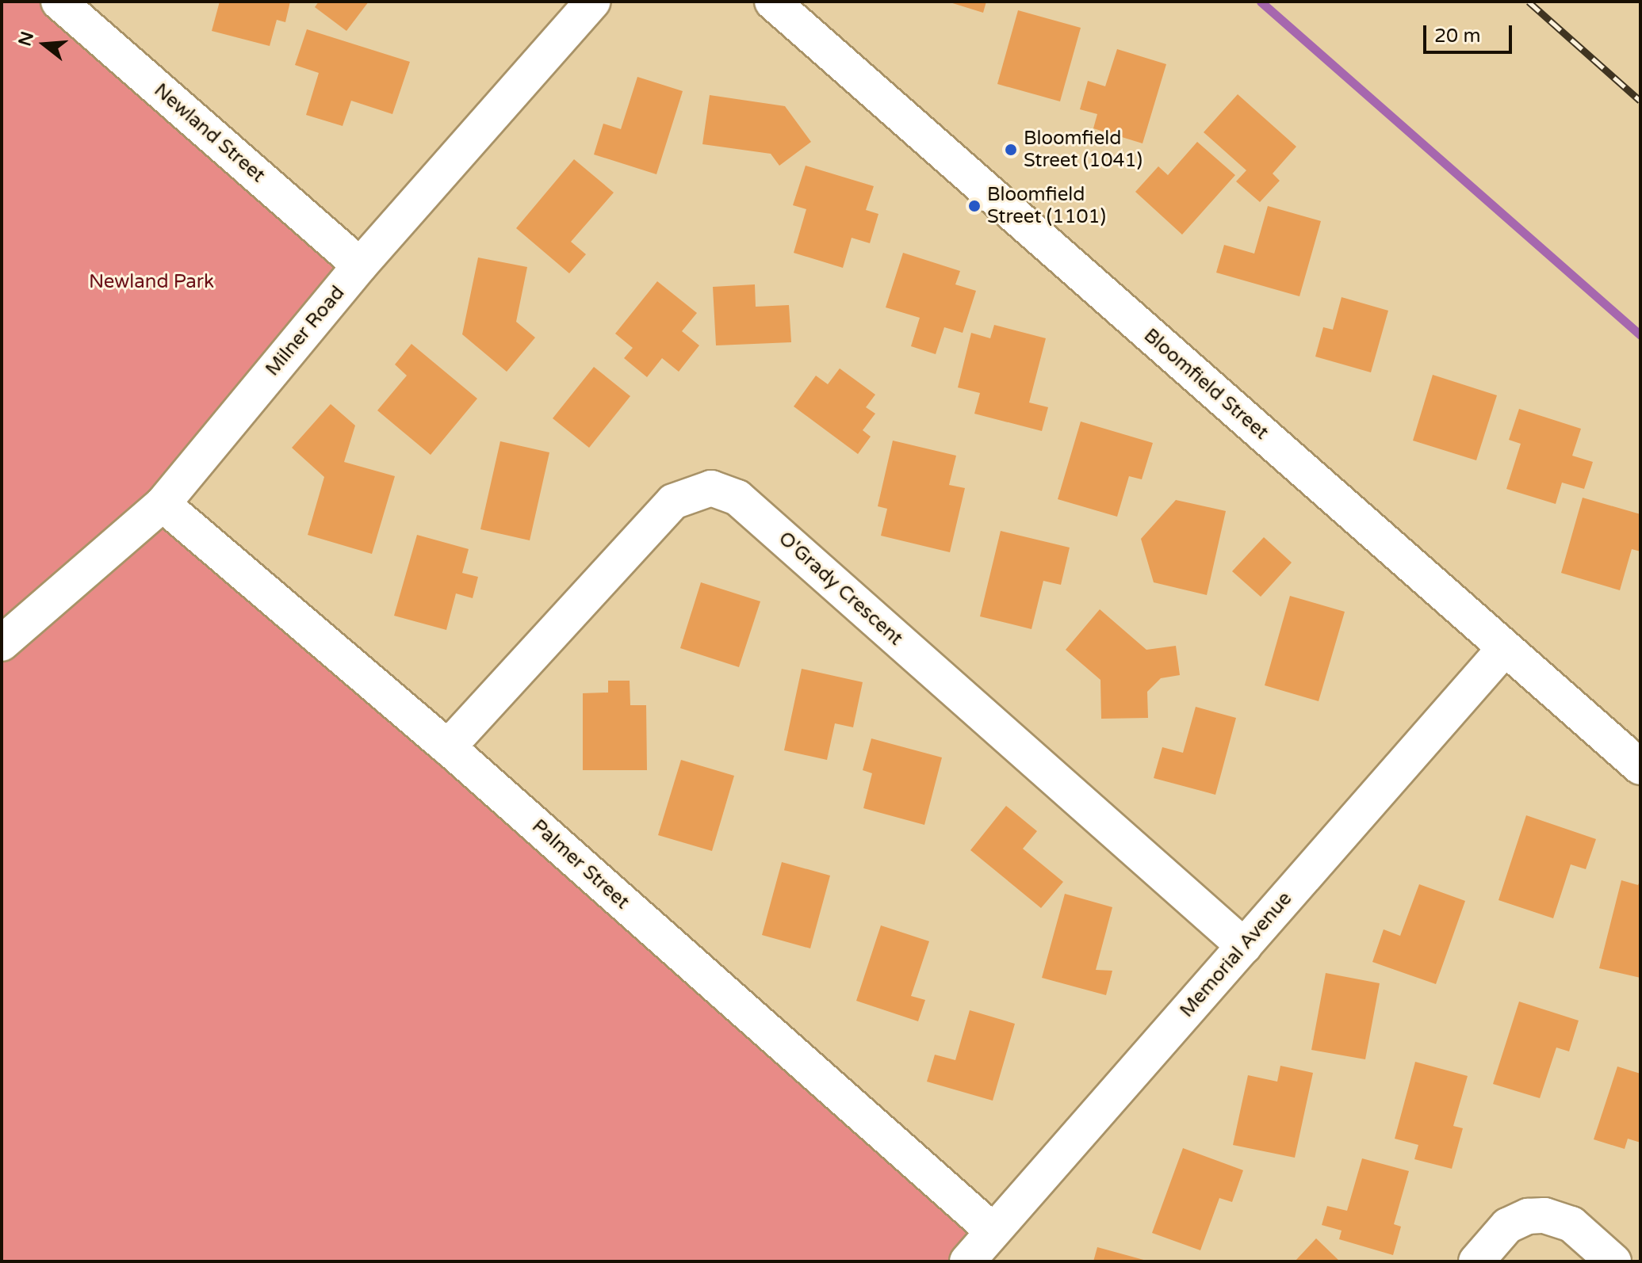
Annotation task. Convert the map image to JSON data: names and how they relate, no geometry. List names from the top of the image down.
{
  "streets": {
    "street": [
      "Newland Street",
      "Milner Road",
      "Bloomfield Street",
      "O'Grady Crescent",
      "Palmer Street",
      "Memorial Avenue"
    ]
  },
  "crossings": [
    ["Newland Street", "Milner Road"],
    ["Milner Road", "Palmer Street"],
    ["Bloomfield Street", "Memorial Avenue"],
    ["O'Grady Crescent", "Palmer Street"],
    ["O'Grady Crescent", "Memorial Avenue"],
    ["Palmer Street", "Memorial Avenue"]
  ],
  "parks": ["Newland Park"],
  "places": ["Bloomfield Street (1041)", "Bloomfield Street (1101)"],
  "scale_bar": "20 m",
  "north": "left"
}
